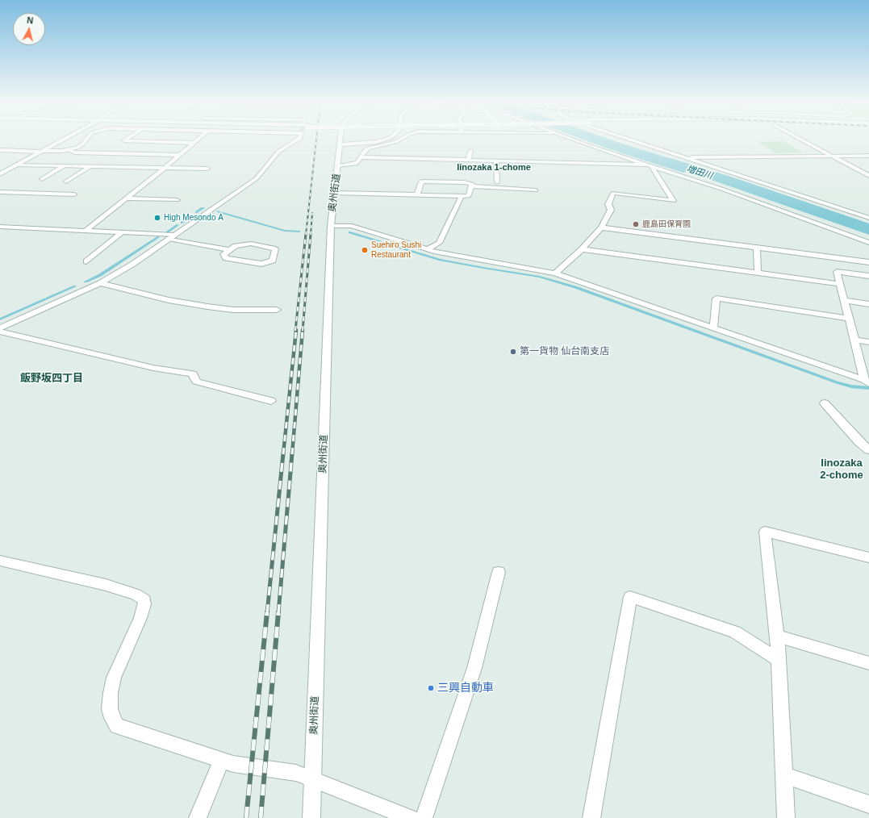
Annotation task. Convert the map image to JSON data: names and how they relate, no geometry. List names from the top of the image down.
{
  "streets": {
    "street": ["奥州街道"]
  },
  "districts": ["Iinozaka 1-chome", "飯野坂四丁目", "Iinozaka 2-chome"],
  "water": ["増田川"],
  "places": [
    "High Mesondo A",
    "鹿島田保育園",
    "Suehiro Sushi Restaurant",
    "第一貨物 仙台南支店",
    "三興自動車"
  ],
  "north": "top"
}
